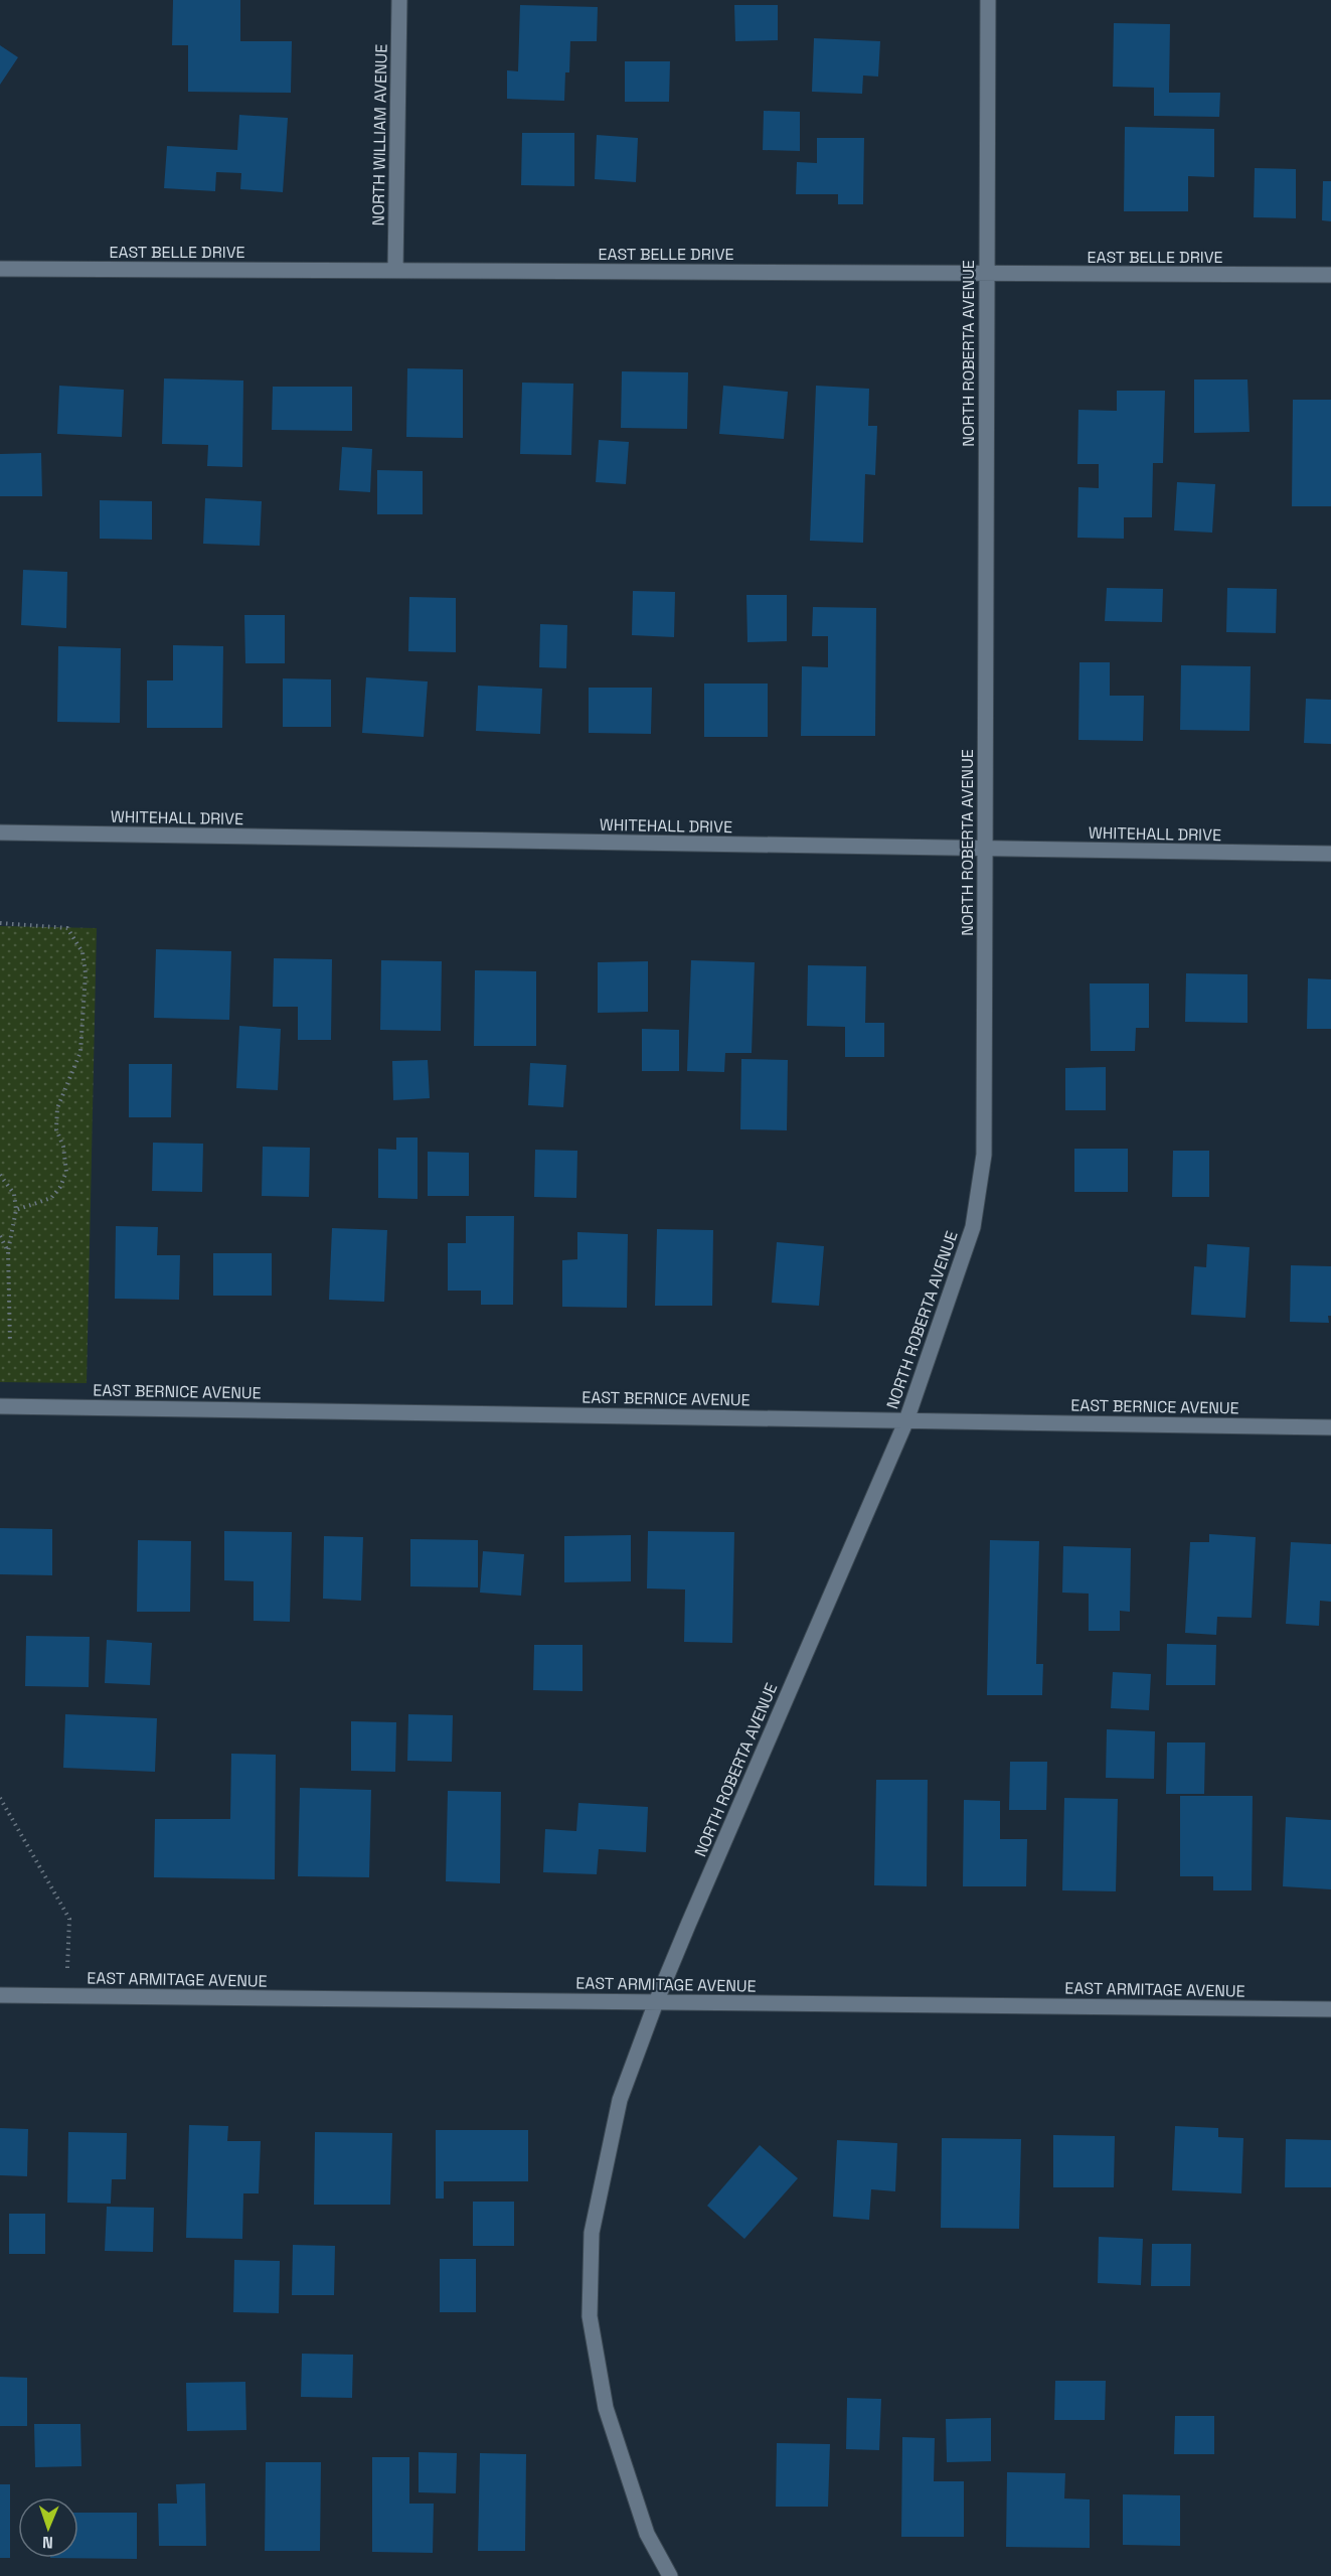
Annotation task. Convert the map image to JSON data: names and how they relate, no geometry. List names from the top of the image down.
{
  "streets": {
    "street": [
      "NORTH WILLIAM AVENUE",
      "EAST BELLE DRIVE",
      "NORTH ROBERTA AVENUE",
      "WHITEHALL DRIVE",
      "EAST BERNICE AVENUE",
      "EAST ARMITAGE AVENUE"
    ]
  },
  "crossings": [
    ["NORTH WILLIAM AVENUE", "EAST BELLE DRIVE"],
    ["EAST BELLE DRIVE", "NORTH ROBERTA AVENUE"],
    ["NORTH ROBERTA AVENUE", "WHITEHALL DRIVE"],
    ["NORTH ROBERTA AVENUE", "EAST BERNICE AVENUE"],
    ["NORTH ROBERTA AVENUE", "EAST ARMITAGE AVENUE"]
  ],
  "north": "bottom"
}
